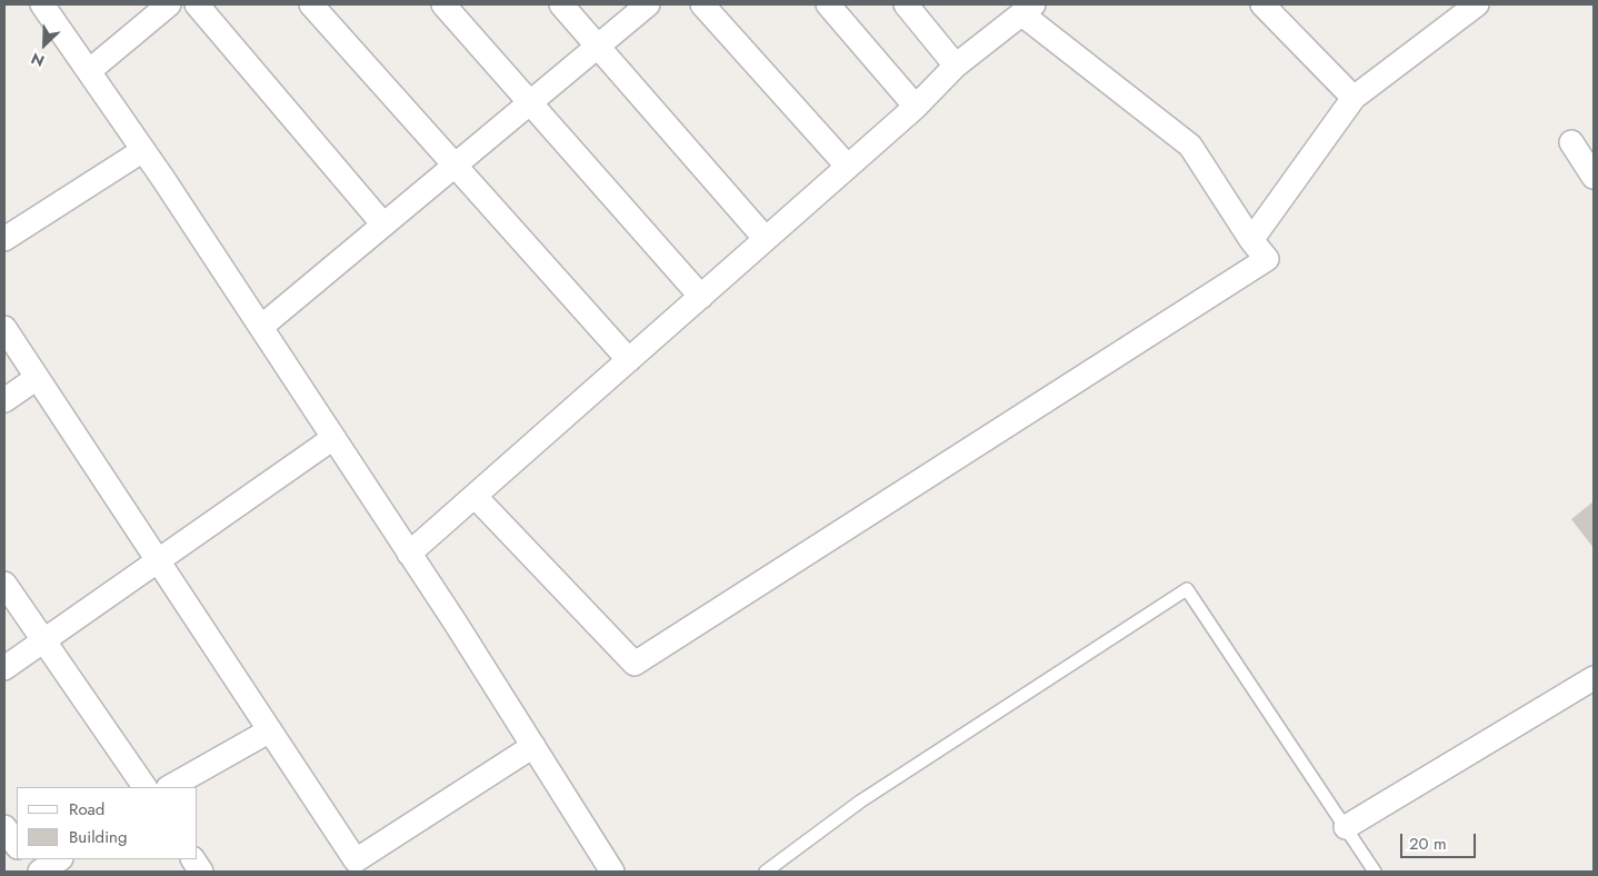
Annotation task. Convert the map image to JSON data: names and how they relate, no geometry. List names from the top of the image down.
{
  "legend": ["Road", "Building"],
  "scale_bar": "20 m",
  "north": "bottom left"
}
